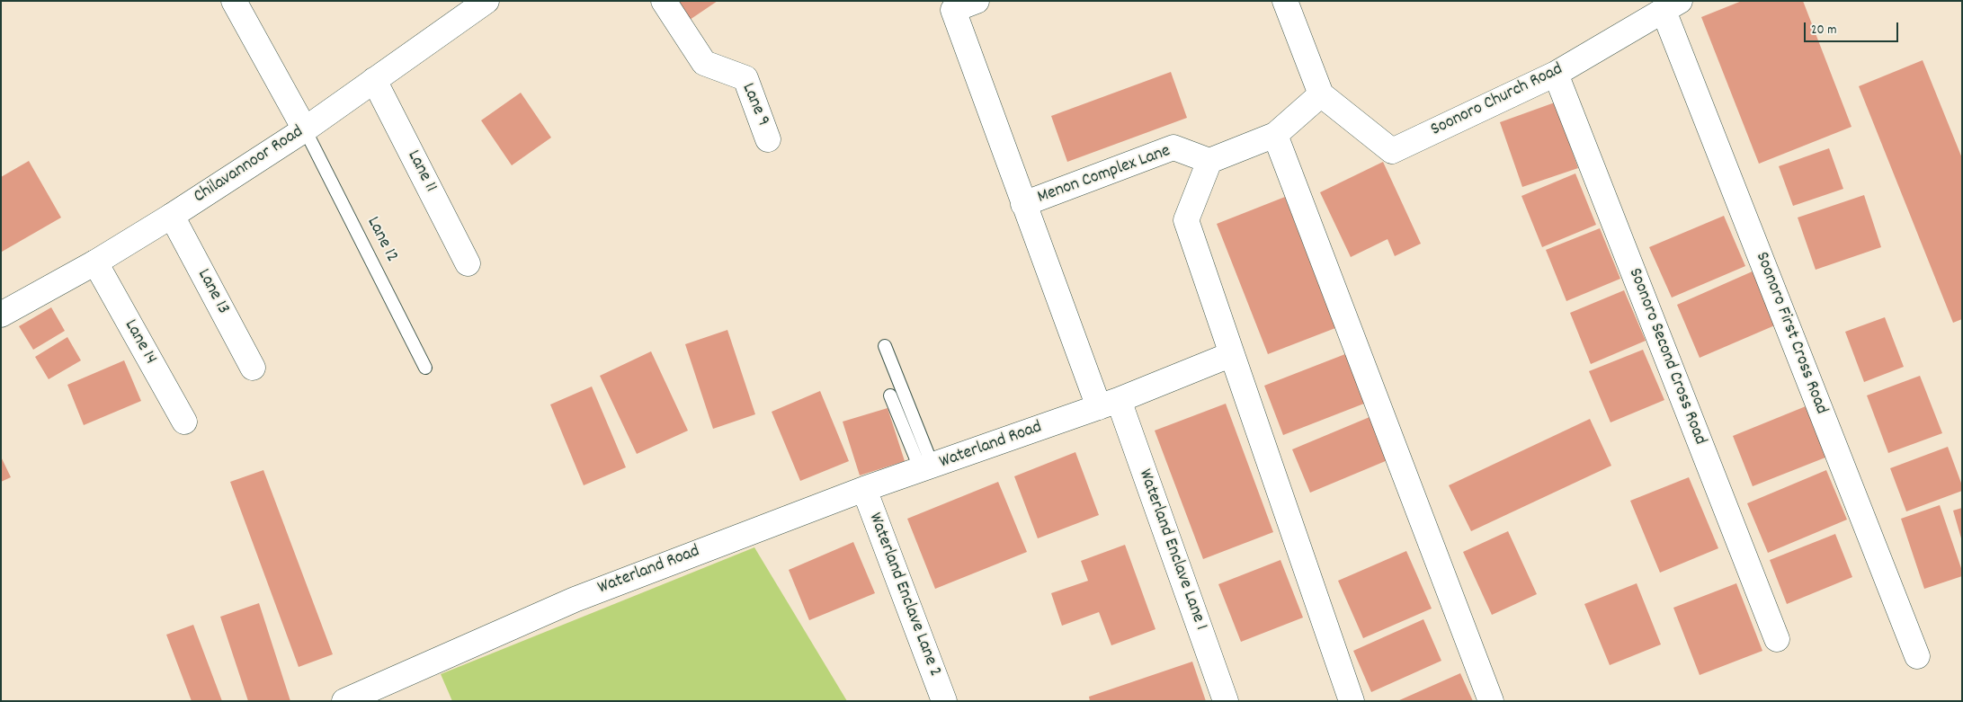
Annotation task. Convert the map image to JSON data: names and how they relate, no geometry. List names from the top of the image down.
{
  "streets": {
    "street": [
      "Soonoro Church Road",
      "Lane 9",
      "Chilavannoor Road",
      "Lane 11",
      "Menon Complex Lane",
      "Lane 13",
      "Soonoro First Cross Road",
      "Lane 14",
      "Soonoro Second Cross Road",
      "Waterland Road",
      "Waterland Enclave Lane 1",
      "Waterland Enclave Lane 2"
    ],
    "lane": ["Lane 12"]
  },
  "crossings": [
    ["Soonoro Church Road", "Soonoro First Cross Road"],
    ["Soonoro Church Road", "Soonoro Second Cross Road"],
    ["Chilavannoor Road", "Lane 11"],
    ["Chilavannoor Road", "Lane 12"],
    ["Chilavannoor Road", "Lane 13"],
    ["Chilavannoor Road", "Lane 14"],
    ["Menon Complex Lane", "Waterland Enclave Lane 1"],
    ["Waterland Road", "Waterland Enclave Lane 1"],
    ["Waterland Road", "Waterland Enclave Lane 2"]
  ],
  "scale_bar": "20 m"
}
